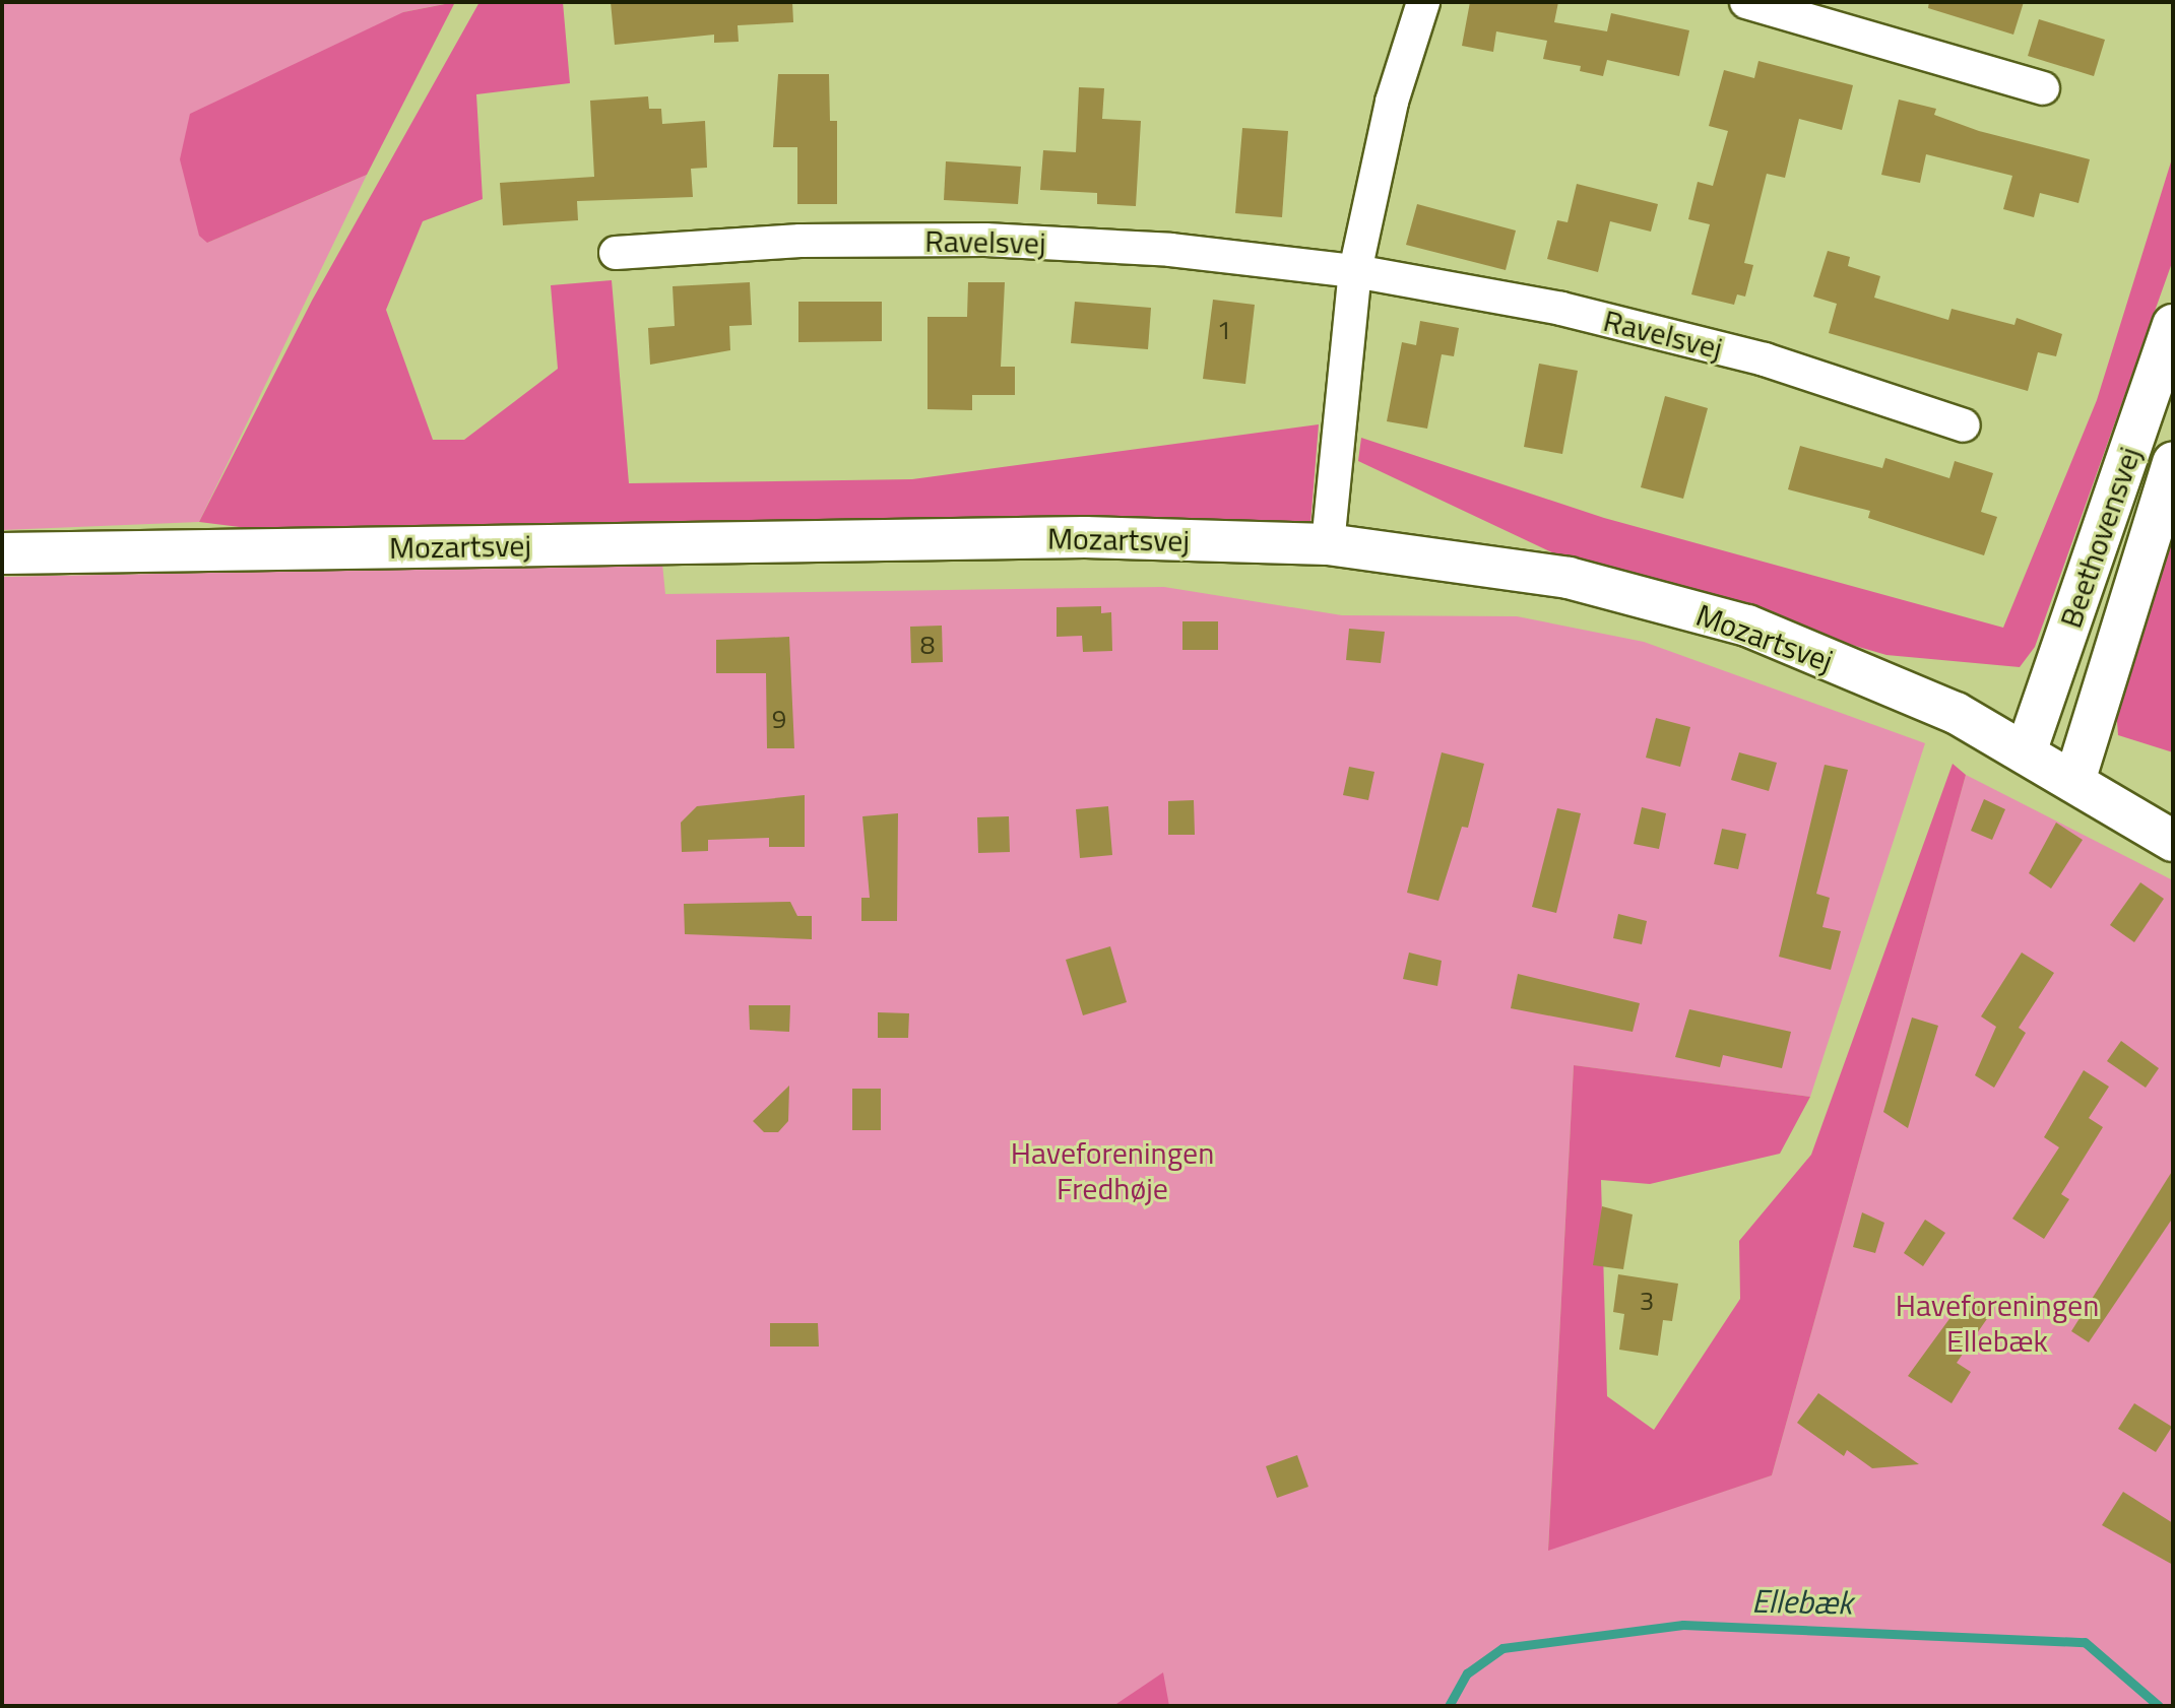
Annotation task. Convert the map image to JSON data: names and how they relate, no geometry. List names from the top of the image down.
{
  "streets": {
    "street": ["Ravelsvej", "Beethovensvej", "Mozartsvej"]
  },
  "crossings": [
    ["Beethovensvej", "Mozartsvej"]
  ],
  "water": ["Ellebæk"],
  "parks": ["Haveforeningen Fredhøje", "Haveforeningen Ellebæk"],
  "house_numbers": [
    "1",
    "8",
    "9",
    "3"
  ]
}
